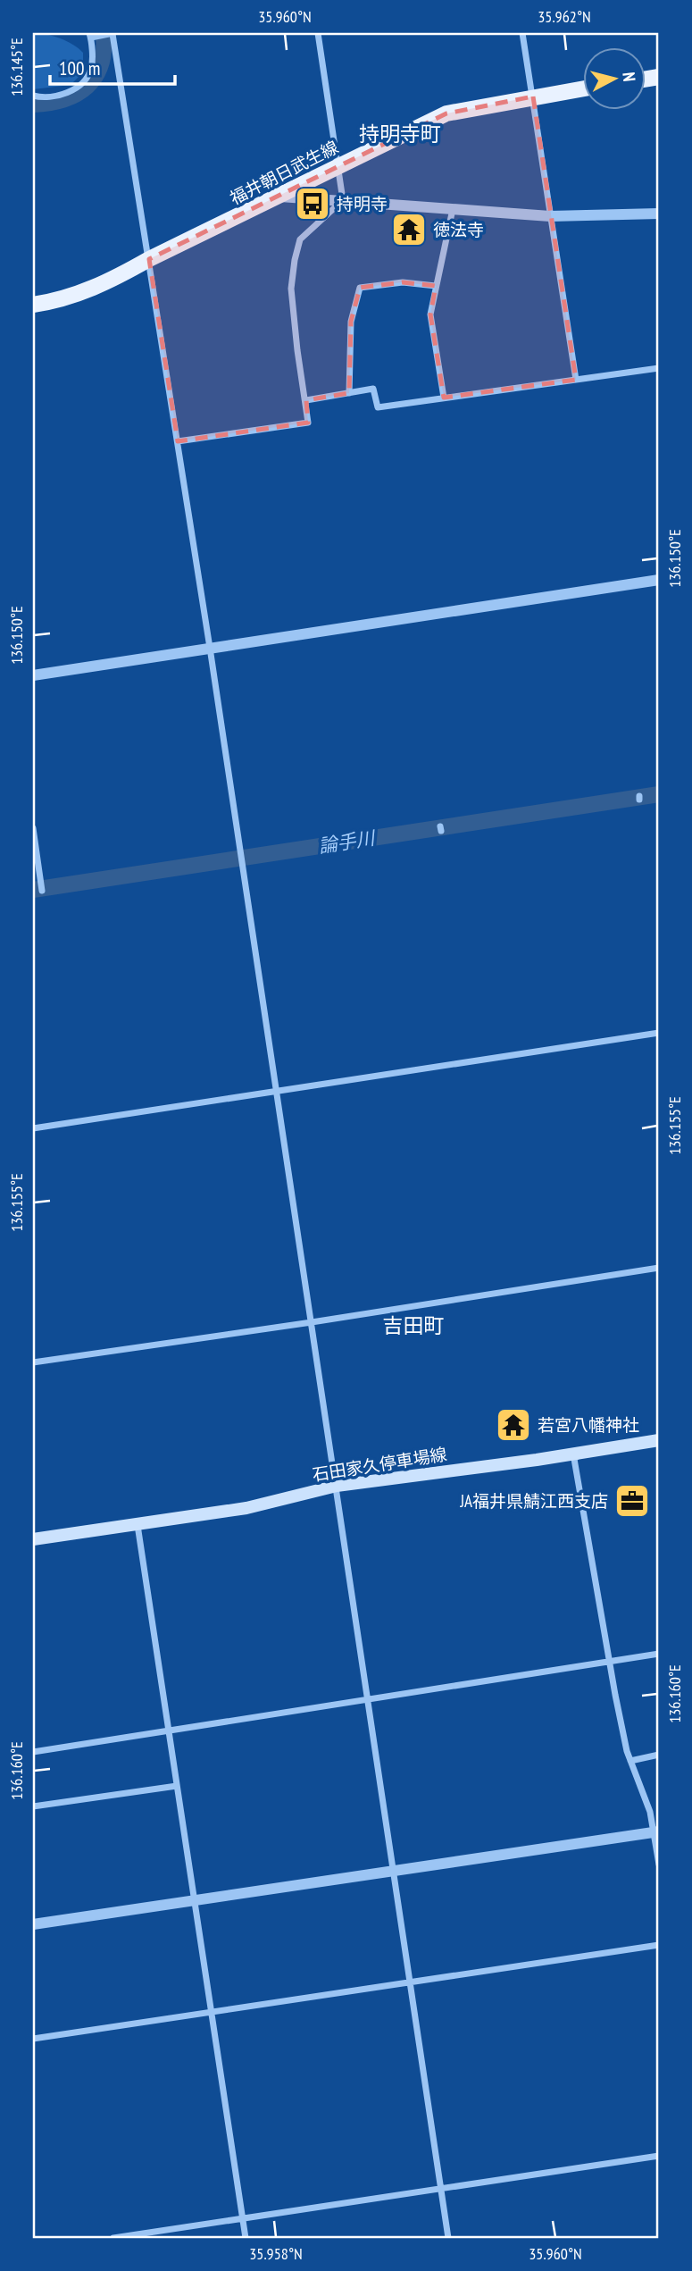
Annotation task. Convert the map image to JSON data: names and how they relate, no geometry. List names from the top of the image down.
{
  "streets": {
    "main road": ["福井朝日武生線", "石田家久停車場線"]
  },
  "districts": ["持明寺町", "吉田町"],
  "water": ["論手川"],
  "places": {
    "bus stop": ["持明寺"],
    "temple": ["徳法寺", "若宮八幡神社"],
    "office": ["JA福井県鯖江西支店"]
  },
  "scale_bar": "100 m",
  "north": "right",
  "coordinates": [
    "35.960°N",
    "35.962°N",
    "136.145°E",
    "136.150°E",
    "136.155°E",
    "136.160°E",
    "35.958°N"
  ]
}
